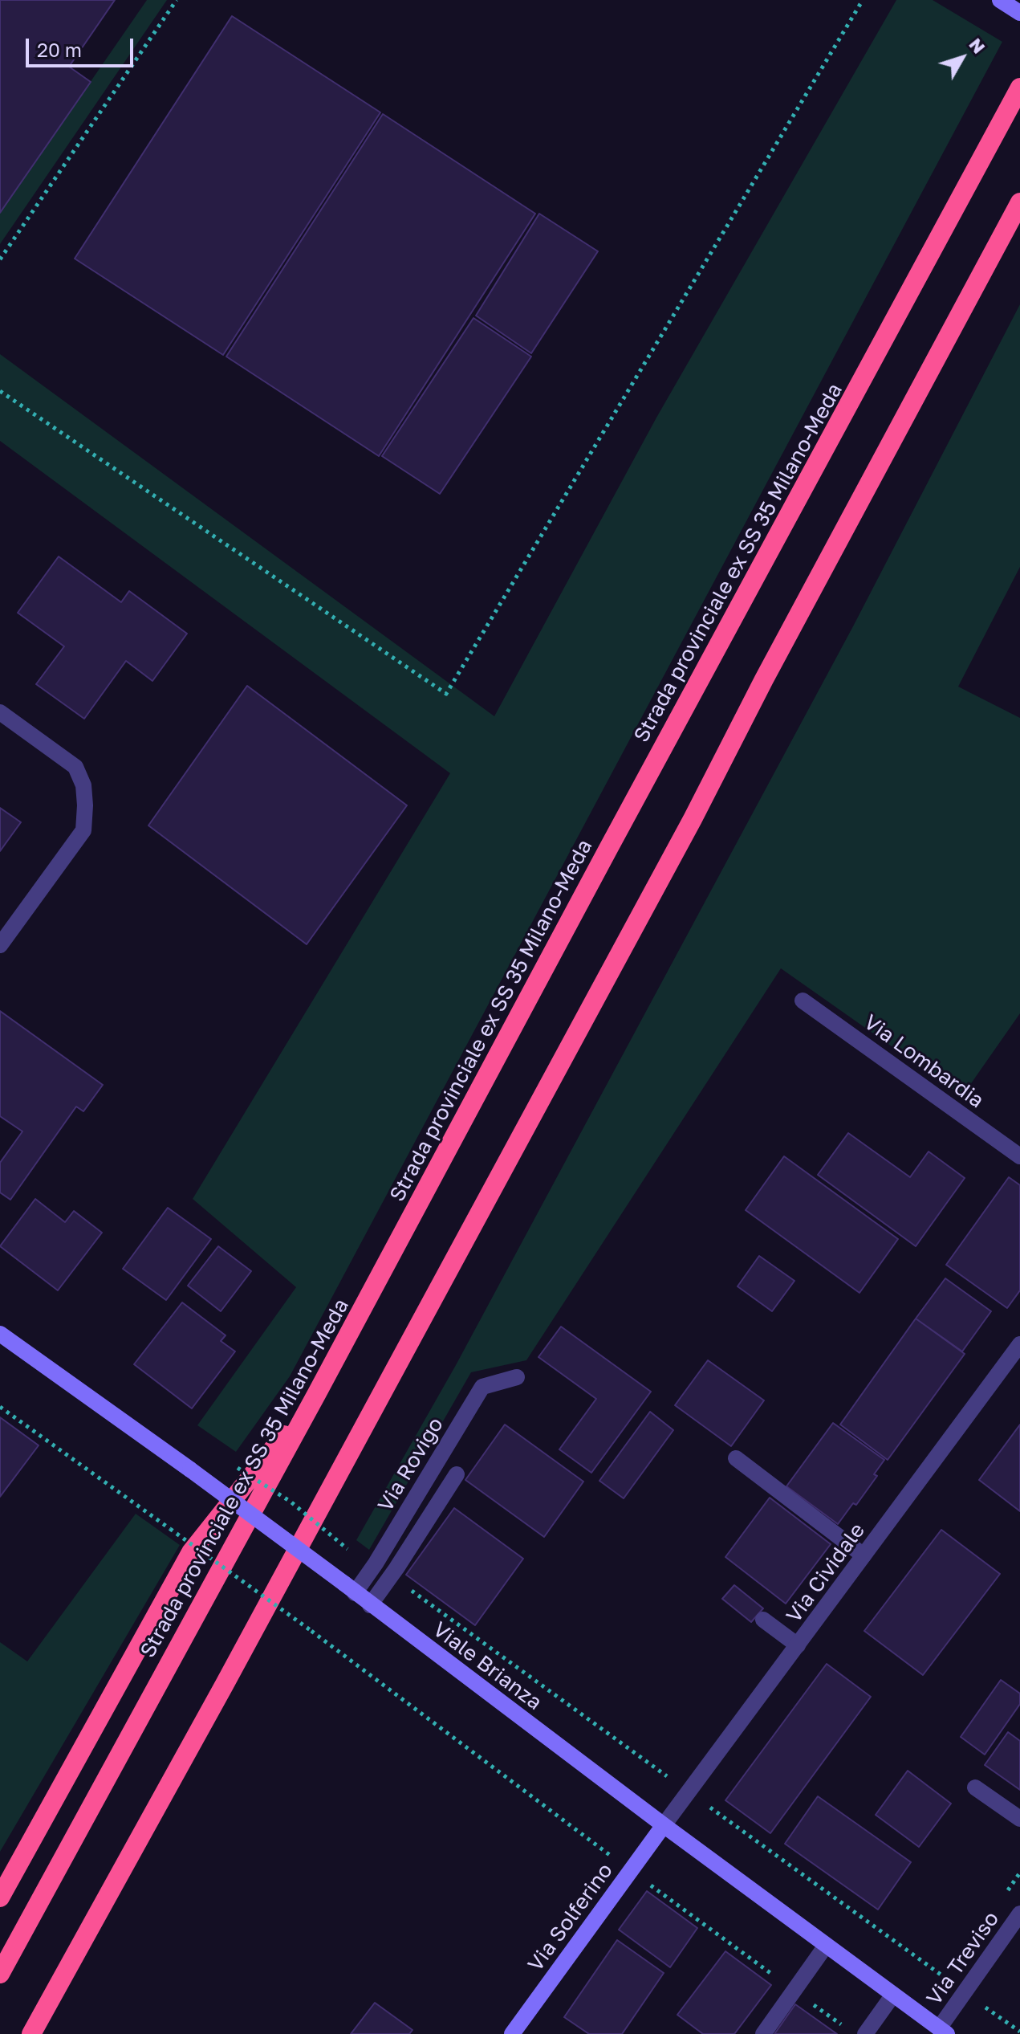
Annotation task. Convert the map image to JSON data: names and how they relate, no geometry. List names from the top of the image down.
{
  "streets": {
    "highway": ["Strada provinciale ex SS 35 Milano-Meda"],
    "street": [
      "Via Lombardia",
      "Via Rovigo",
      "Via Cividale",
      "Viale Brianza",
      "Via Solferino",
      "Via Treviso"
    ]
  },
  "crossings": [
    ["Via Rovigo", "Viale Brianza"],
    ["Via Cividale", "Viale Brianza"],
    ["Via Cividale", "Via Solferino"],
    ["Viale Brianza", "Via Solferino"],
    ["Viale Brianza", "Via Treviso"]
  ],
  "scale_bar": "20 m",
  "north": "top right"
}
